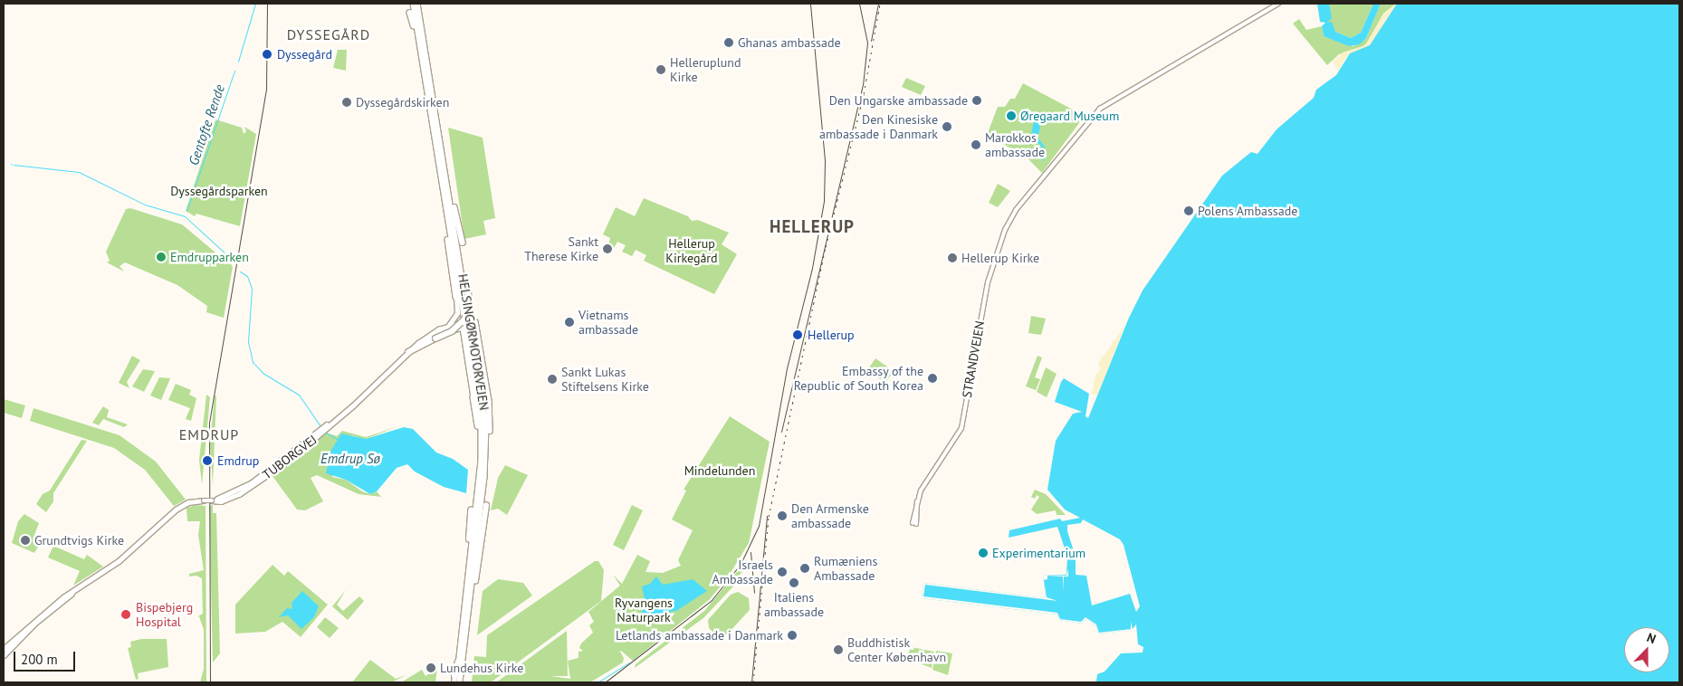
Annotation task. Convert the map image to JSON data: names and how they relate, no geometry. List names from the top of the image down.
{
  "streets": {
    "highway": ["HELSINGØRMOTORVEJEN"],
    "main road": ["STRANDVEJEN", "TUBORGVEJ"]
  },
  "districts": ["DYSSEGÅRD", "HELLERUP", "EMDRUP"],
  "water": ["Gentofte Rende", "Emdrup Sø"],
  "parks": [
    "Dyssegårdsparken",
    "Hellerup Kirkegård",
    "Mindelunden",
    "Ryvangens Naturpark"
  ],
  "places": [
    "Ghanas ambassade",
    "Dyssegård",
    "Helleruplund Kirke",
    "Den Ungarske ambassade",
    "Dyssegårdskirken",
    "Øregaard Museum",
    "Den Kinesiske ambassade i Danmark",
    "Marokkos ambassade",
    "Polens Ambassade",
    "Sankt Therese Kirke",
    "Emdrupparken",
    "Hellerup Kirke",
    "Vietnams ambassade",
    "Hellerup",
    "Embassy of the Republic of South Korea",
    "Sankt Lukas Stiftelsens Kirke",
    "Emdrup",
    "Den Armenske ambassade",
    "Grundtvigs Kirke",
    "Experimentarium",
    "Rumæniens Ambassade",
    "Israels Ambassade",
    "Italiens ambassade",
    "Bispebjerg Hospital",
    "Letlands ambassade i Danmark",
    "Buddhistisk Center København",
    "Lundehus Kirke"
  ],
  "scale_bar": "200 m",
  "north": "top"
}
